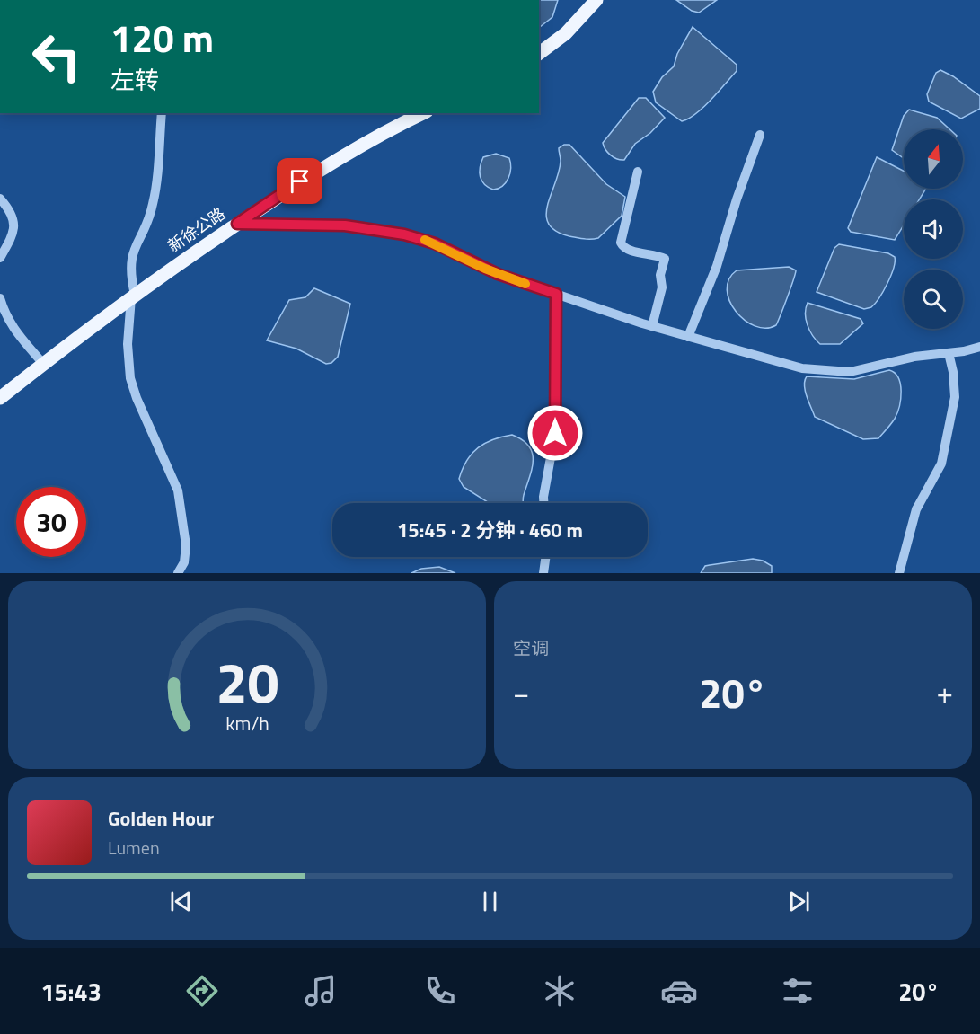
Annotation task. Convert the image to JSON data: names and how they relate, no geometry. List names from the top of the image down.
{
  "streets": {
    "main road": ["新徐公路"]
  },
  "north": "top",
  "page": {
    "turn": ["120 m", "左转"],
    "limit": "30",
    "trip": "15:45 · 2 分钟 · 460 m",
    "tile": "空调",
    "heat": ["−", "20°", "+"],
    "song": ["Golden Hour", "Lumen"],
    "tabs": ["15:43", "20°"],
    "gauge": ["20", "km/h"]
  }
}
